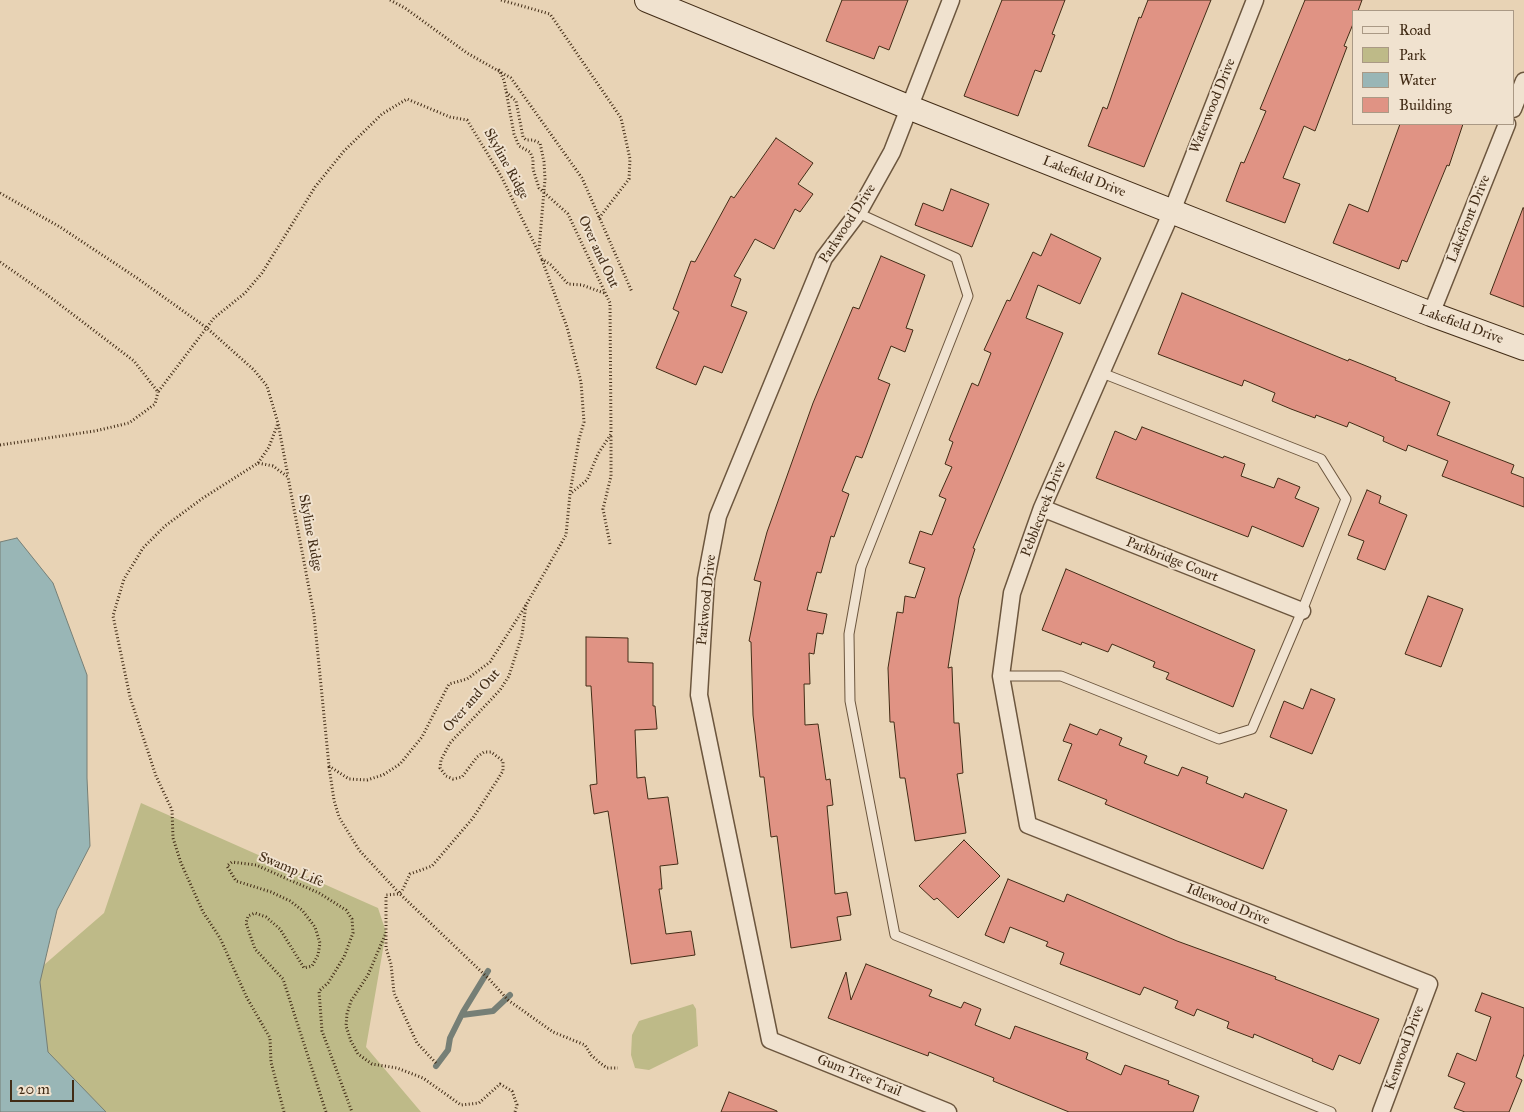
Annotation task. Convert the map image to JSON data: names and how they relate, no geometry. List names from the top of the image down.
{
  "streets": {
    "street": [
      "Waterwood Drive",
      "Lakefield Drive",
      "Lakefront Drive",
      "Parkwood Drive",
      "Pebblecreek Drive",
      "Parkbridge Court",
      "Idlewood Drive",
      "Kenwood Drive",
      "Gum Tree Trail"
    ],
    "path": ["Skyline Ridge", "Over and Out", "Swamp Life"]
  },
  "crossings": [
    ["Waterwood Drive", "Lakefield Drive"],
    ["Waterwood Drive", "Pebblecreek Drive"],
    ["Skyline Ridge", "Over and Out"],
    ["Lakefield Drive", "Lakefront Drive"],
    ["Lakefield Drive", "Parkwood Drive"],
    ["Lakefield Drive", "Pebblecreek Drive"],
    ["Parkwood Drive", "Gum Tree Trail"],
    ["Pebblecreek Drive", "Parkbridge Court"],
    ["Pebblecreek Drive", "Idlewood Drive"],
    ["Idlewood Drive", "Kenwood Drive"]
  ],
  "legend": [
    "Road",
    "Park",
    "Water",
    "Building"
  ],
  "scale_bar": "20 m"
}
